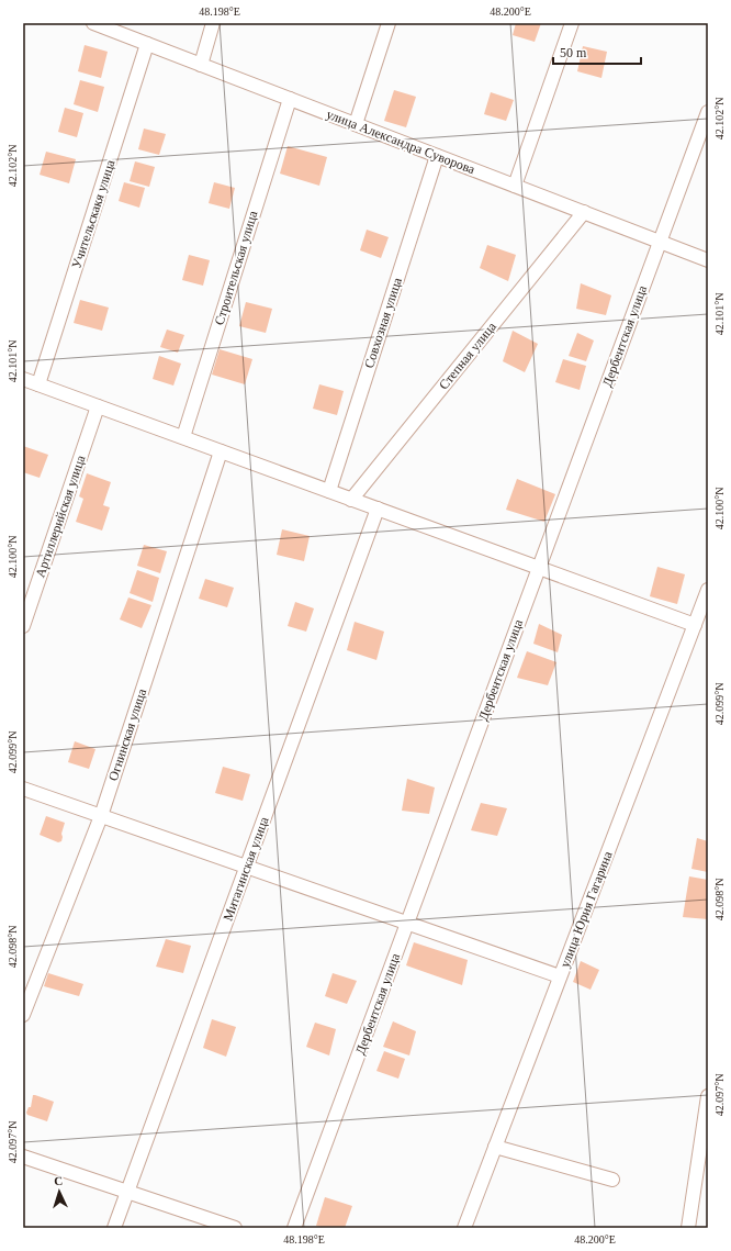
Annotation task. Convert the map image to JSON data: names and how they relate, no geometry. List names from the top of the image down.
{
  "streets": {
    "street": [
      "улица Александра Суворова",
      "Учительскакя улица",
      "Строительская улица",
      "Совхозная улица",
      "Дербентская улица",
      "Степная улица",
      "Артиллерийская улица",
      "Огнинская улица",
      "Митагинская улица",
      "улица Юрия Гагарина"
    ]
  },
  "crossings": [
    ["улица Александра Суворова", "Учительскакя улица"],
    ["улица Александра Суворова", "Строительская улица"],
    ["улица Александра Суворова", "Совхозная улица"],
    ["улица Александра Суворова", "Дербентская улица"],
    ["улица Александра Суворова", "Степная улица"]
  ],
  "scale_bar": "50 m",
  "north": "top",
  "coordinates": [
    "48.198°E",
    "48.200°E",
    "42.102°N",
    "42.101°N",
    "42.100°N",
    "42.099°N",
    "42.098°N",
    "42.097°N"
  ]
}
